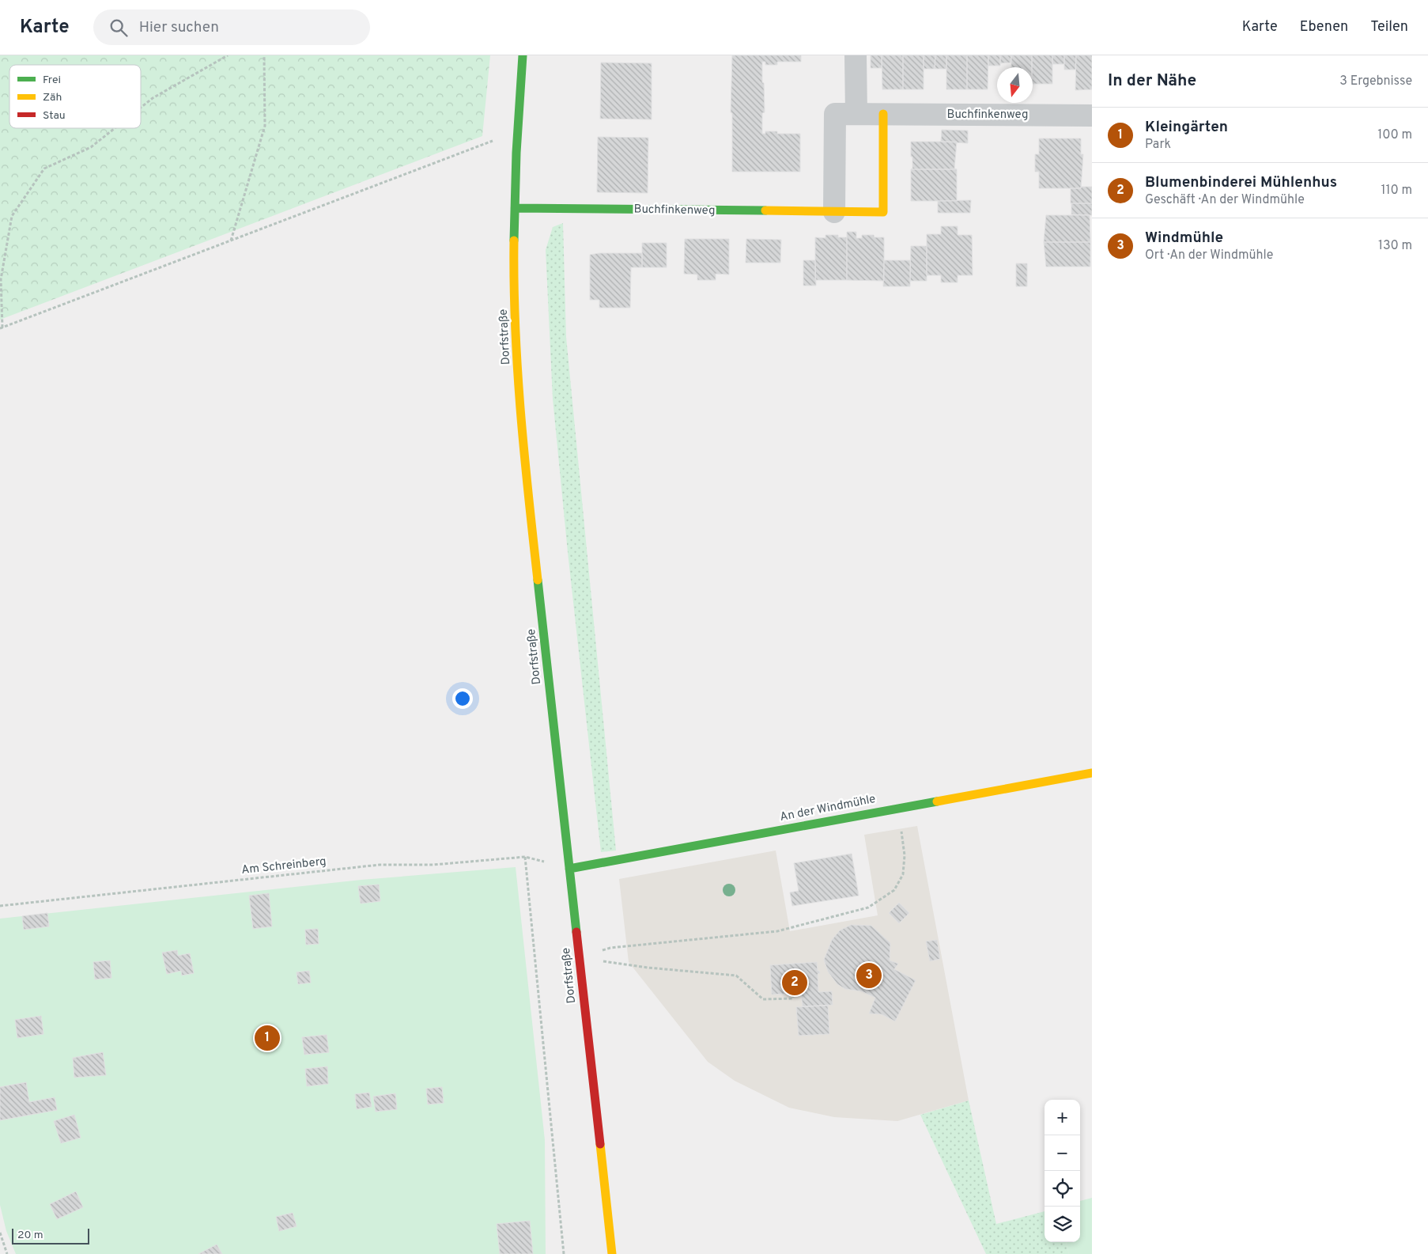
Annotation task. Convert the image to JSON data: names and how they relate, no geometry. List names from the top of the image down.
{
  "streets": {
    "street": ["Buchfinkenweg", "Dorfstraße", "An der Windmühle"],
    "path": ["Am Schreinberg"]
  },
  "crossings": [
    ["Buchfinkenweg", "Dorfstraße"],
    ["Dorfstraße", "An der Windmühle"],
    ["Dorfstraße", "Am Schreinberg"],
    ["An der Windmühle", "Am Schreinberg"]
  ],
  "legend": ["Frei", "Zäh", "Stau"],
  "scale_bar": "20 m",
  "north": "bottom",
  "page": {
    "header": "Karte",
    "search": "Hier suchen",
    "nav": ["Karte", "Ebenen", "Teilen"],
    "heading": ["In der Nähe", "3 Ergebnisse"],
    "list": [
      {
        "mark": "1",
        "name": "Kleingärten",
        "note": "Park",
        "value": "100 m"
      },
      {
        "mark": "2",
        "name": "Blumenbinderei Mühlenhus",
        "note": "Geschäft · An der Windmühle",
        "value": "110 m"
      },
      {
        "mark": "3",
        "name": "Windmühle",
        "note": "Ort · An der Windmühle",
        "value": "130 m"
      }
    ],
    "pins": ["3", "2", "1"],
    "map_buttons": ["+", "−"],
    "scale": "20 m"
  }
}
